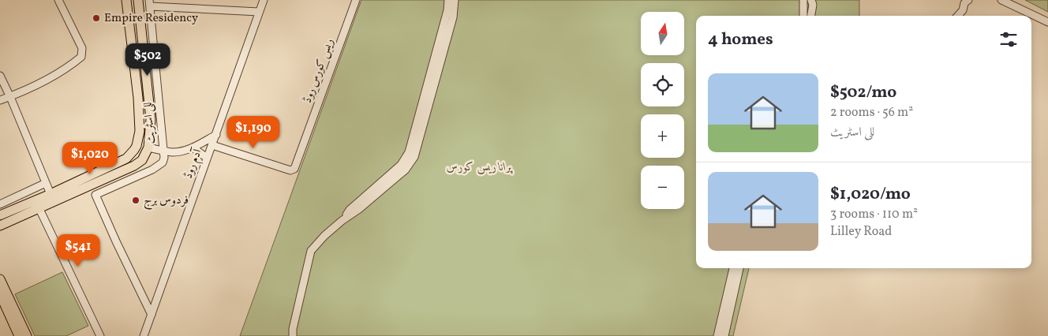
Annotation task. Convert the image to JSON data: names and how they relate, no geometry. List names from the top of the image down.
{
  "streets": {
    "street": ["ریس کورس روڈ", "للی اسٹریٹ", "آدم روڈ"]
  },
  "crossings": [
    ["ریس کورس روڈ", "آدم روڈ"]
  ],
  "parks": ["پرانا ریس کورس"],
  "places": ["Empire Residency", "فردوس برج"],
  "north": "top",
  "page": {
    "map_buttons": ["+", "−"],
    "heading": "4 homes",
    "price": [
      "$502",
      "$1,190",
      "$1,020",
      "$541"
    ],
    "list": [
      {
        "name": "$502/mo",
        "note": "2 rooms · 56 m² · للی اسٹریٹ"
      },
      {
        "name": "$1,020/mo",
        "note": "3 rooms · 110 m² · Lilley Road"
      }
    ]
  }
}
